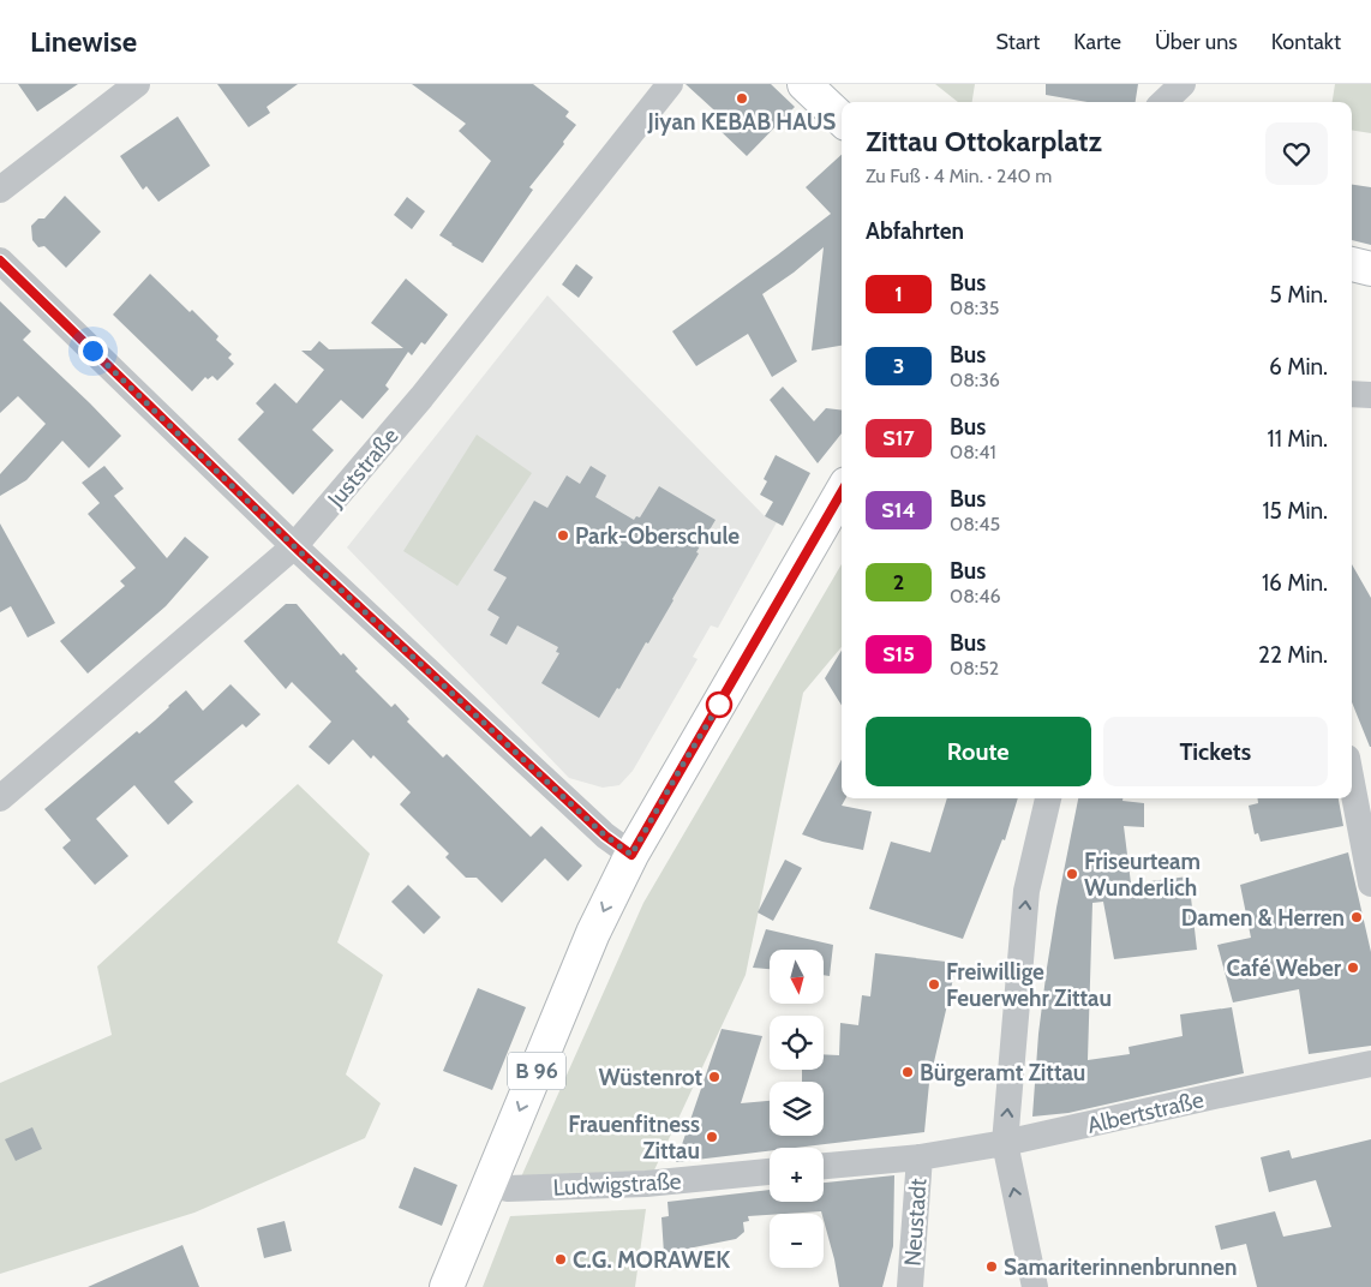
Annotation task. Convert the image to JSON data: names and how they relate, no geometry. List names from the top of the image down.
{
  "streets": {
    "main road": ["B 96"],
    "street": [
      "Juststraße",
      "Albertstraße",
      "Ludwigstraße",
      "Neustadt"
    ]
  },
  "crossings": [
    ["B 96", "Ludwigstraße"],
    ["Albertstraße", "Neustadt"]
  ],
  "places": [
    "Jiyan KEBAB HAUS",
    "Park-Oberschule",
    "Friseurteam Wunderlich",
    "Damen & Herren",
    "Café Weber",
    "Freiwillige Feuerwehr Zittau",
    "Bürgeramt Zittau",
    "Wüstenrot",
    "Frauenfitness Zittau",
    "C.G. MORAWEK",
    "Samariterinnenbrunnen"
  ],
  "lines": ["bus line 1"],
  "north": "bottom",
  "page": {
    "header": "Linewise",
    "nav": [
      "Start",
      "Karte",
      "Über uns",
      "Kontakt"
    ],
    "heading": [
      ["Zittau Ottokarplatz", "Zu Fuß · 4 Min. · 240 m"],
      "Abfahrten"
    ],
    "list": [
      {
        "mark": "1",
        "name": "Bus",
        "note": "08:35",
        "value": "5 Min."
      },
      {
        "mark": "3",
        "name": "Bus",
        "note": "08:36",
        "value": "6 Min."
      },
      {
        "mark": "S17",
        "name": "Bus",
        "note": "08:41",
        "value": "11 Min."
      },
      {
        "mark": "S14",
        "name": "Bus",
        "note": "08:45",
        "value": "15 Min."
      },
      {
        "mark": "2",
        "name": "Bus",
        "note": "08:46",
        "value": "16 Min."
      },
      {
        "mark": "S15",
        "name": "Bus",
        "note": "08:52",
        "value": "22 Min."
      }
    ],
    "buttons": ["Route", "Tickets"],
    "map_buttons": ["+", "−"]
  }
}
